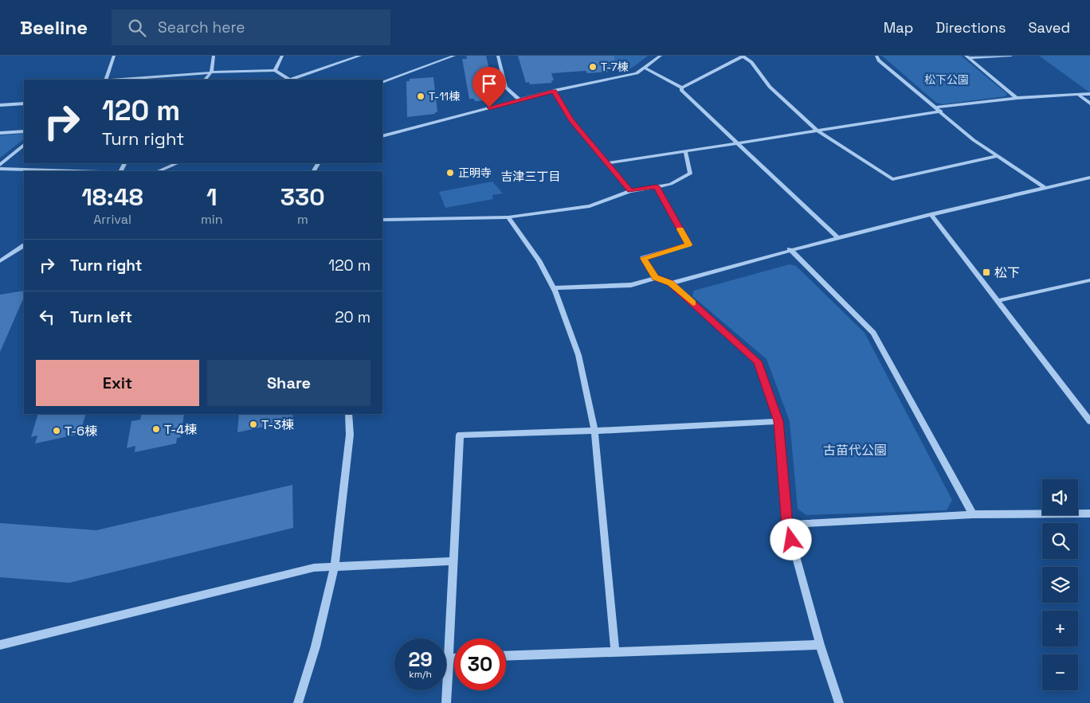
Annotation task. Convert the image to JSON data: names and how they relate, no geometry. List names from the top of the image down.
{
  "districts": ["吉津三丁目"],
  "parks": ["松下公園", "古苗代公園"],
  "places": {
    "other": [
      "T-7棟",
      "T-11棟",
      "正明寺",
      "T-3棟",
      "T-4棟",
      "T-6棟"
    ],
    "transit": ["松下"]
  },
  "page": {
    "header": "Beeline",
    "search": "Search here",
    "nav": ["Map", "Directions", "Saved"],
    "turn": ["120 m", "Turn right"],
    "eta": [
      "18:48",
      "Arrival",
      "1",
      "min",
      "330",
      "m"
    ],
    "list": [
      {
        "name": "Turn right",
        "value": "120 m"
      },
      {
        "name": "Turn left",
        "value": "20 m"
      }
    ],
    "buttons": ["Exit", "Share"],
    "map_buttons": ["+", "−"],
    "speed": "29 km/h",
    "limit": "30"
  }
}
